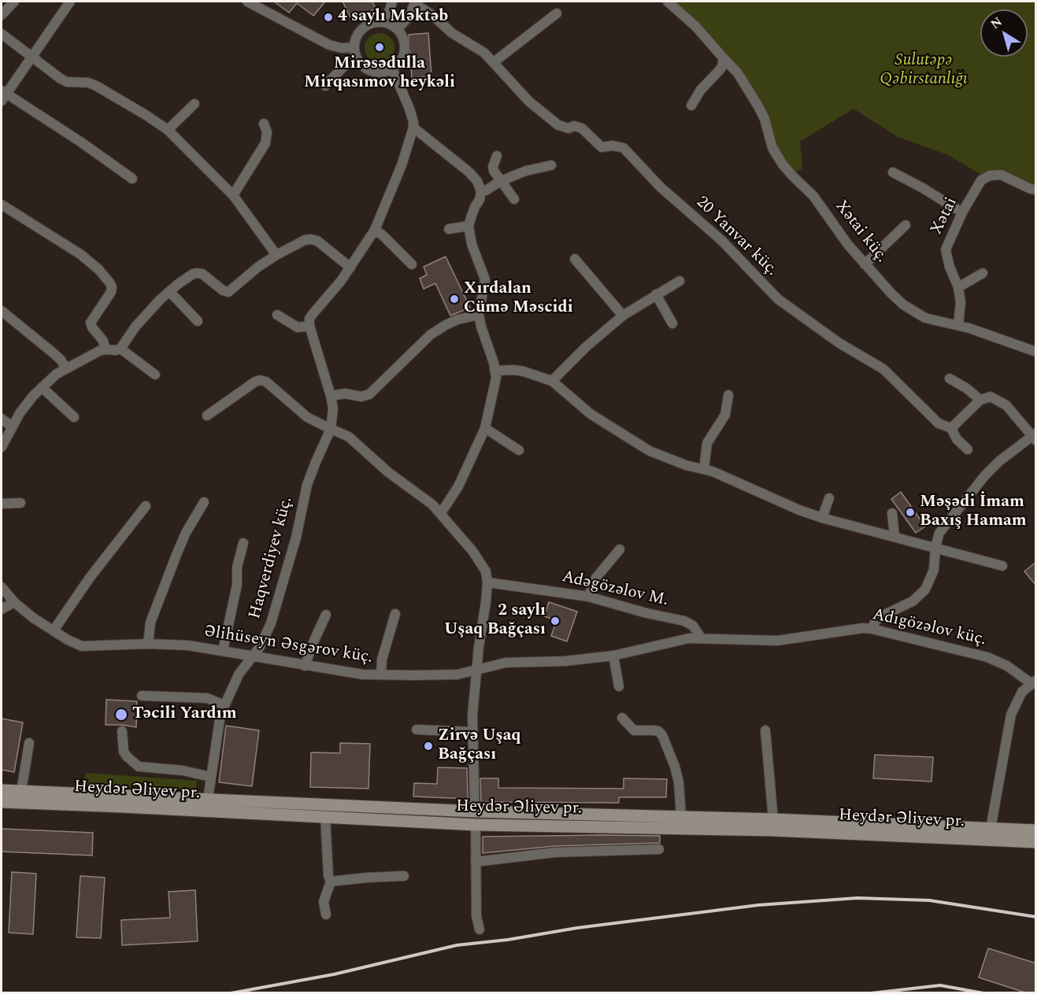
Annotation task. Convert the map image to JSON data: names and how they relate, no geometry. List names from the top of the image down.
{
  "streets": {
    "main road": ["Heydər Əliyev pr."],
    "street": [
      "Xətai",
      "Xətai küç.",
      "20 Yanvar küç.",
      "Haqverdiyev küç.",
      "Adəgözəlov M.",
      "Adıgözəlov küç.",
      "Əlihüseyn Əsgərov küç."
    ]
  },
  "crossings": [
    ["Xətai", "Xətai küç."],
    ["Haqverdiyev küç.", "Əlihüseyn Əsgərov küç."],
    ["Haqverdiyev küç.", "Heydər Əliyev pr."],
    ["Adəgözəlov M.", "Adıgözəlov küç."],
    ["Adəgözəlov M.", "Əlihüseyn Əsgərov küç."],
    ["Adıgözəlov küç.", "Əlihüseyn Əsgərov küç."]
  ],
  "parks": ["Sulutəpə Qəbirstanlığı"],
  "places": [
    "4 saylı Məktəb",
    "Mirəsədulla Mirqasımov heykəli",
    "Xırdalan Cümə Məscidi",
    "Məşədi İmam Baxış Hamam",
    "2 saylı Uşaq Bağçası",
    "Təcili Yardım",
    "Zirvə Uşaq Bağçası"
  ],
  "north": "top left"
}
